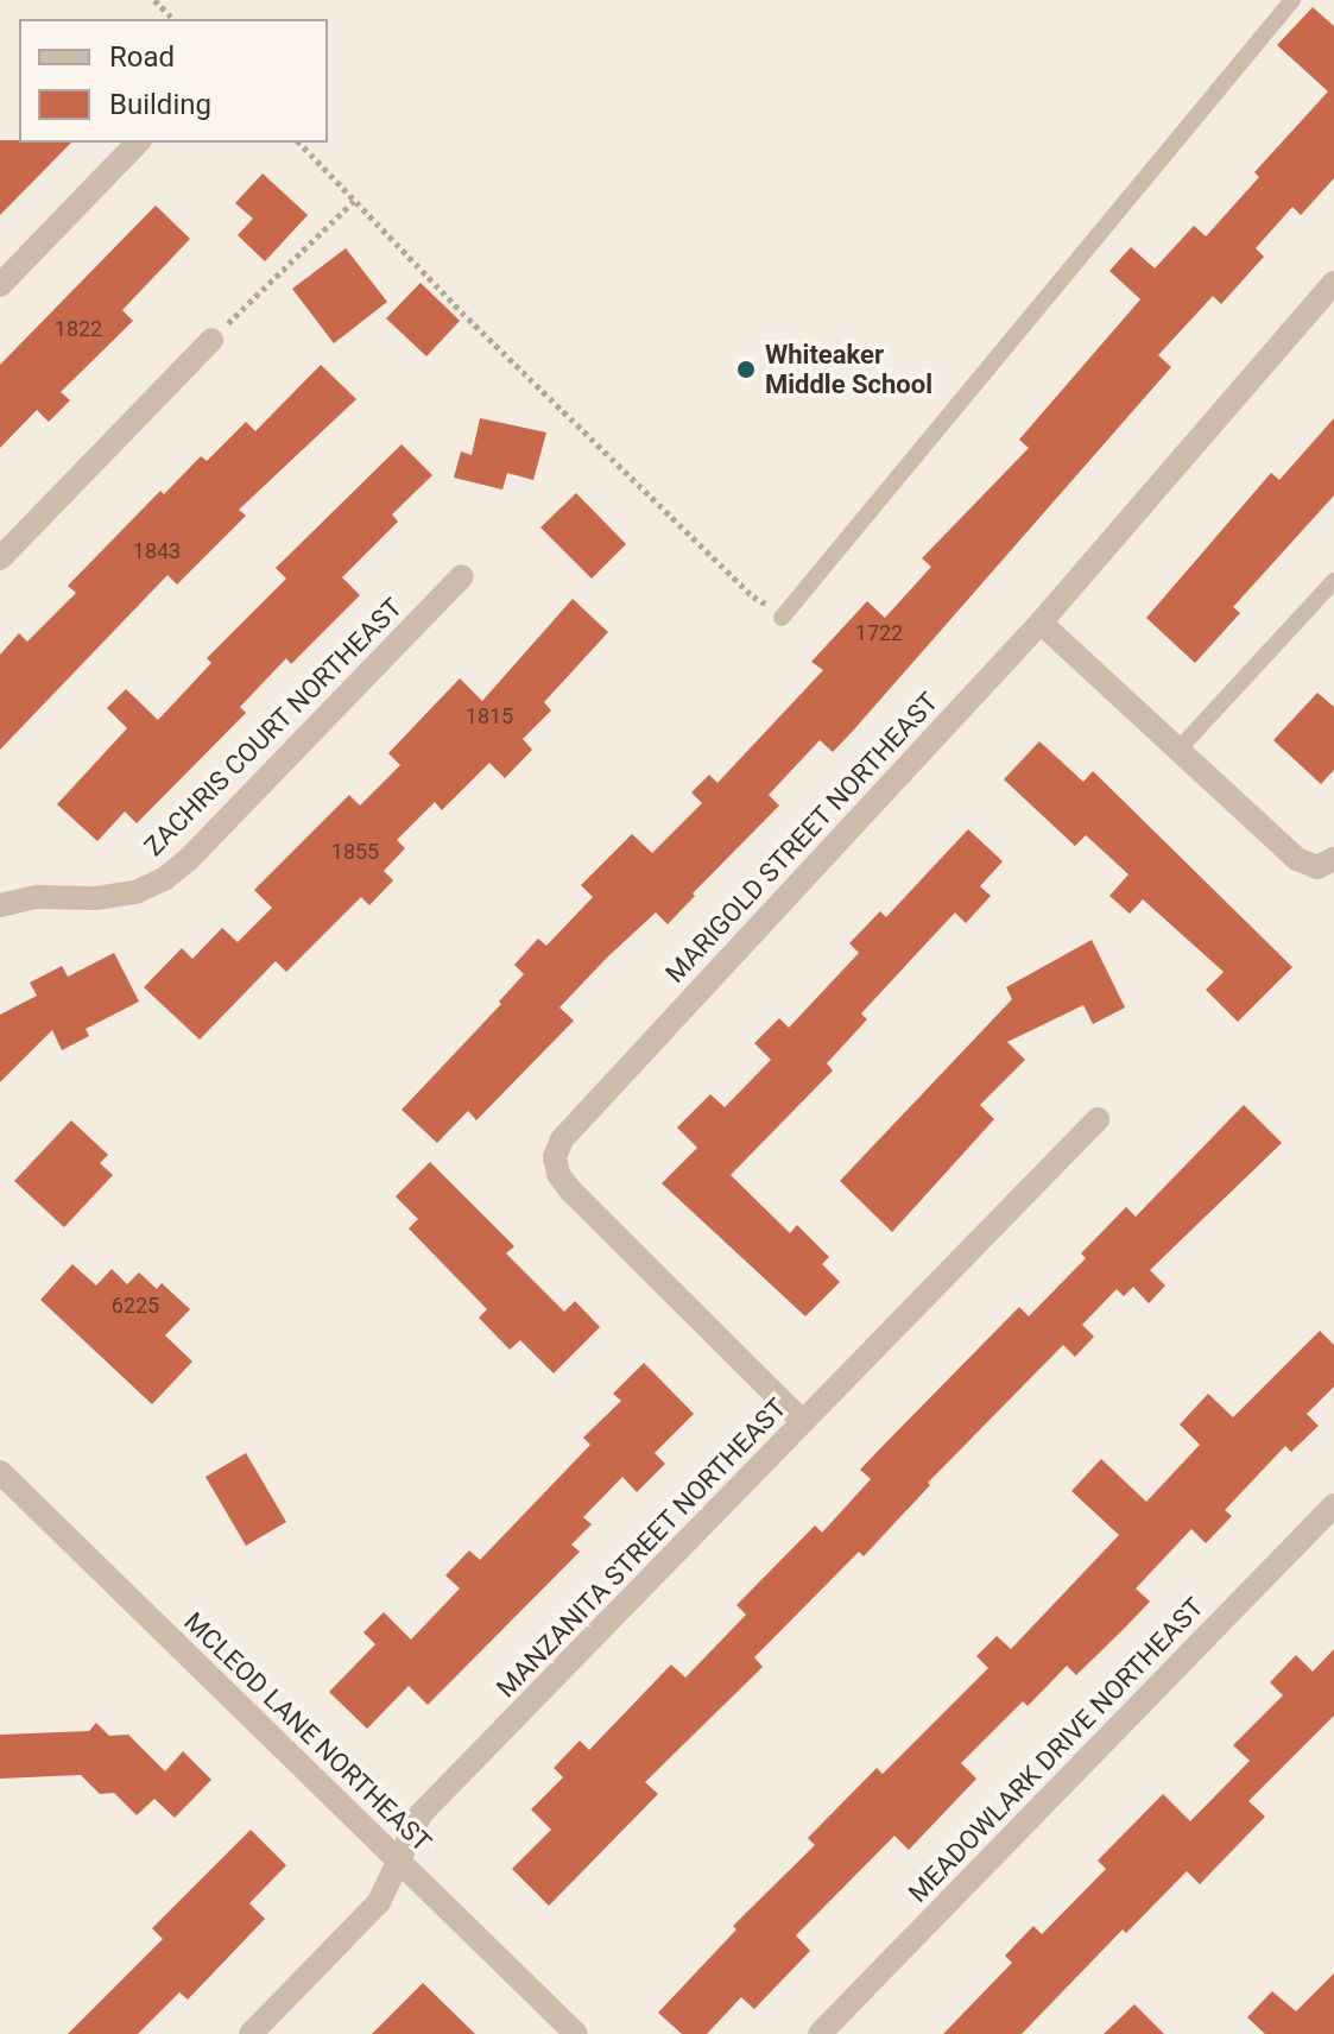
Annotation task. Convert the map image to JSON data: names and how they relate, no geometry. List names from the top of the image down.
{
  "streets": {
    "street": [
      "ZACHRIS COURT NORTHEAST",
      "MARIGOLD STREET NORTHEAST",
      "MANZANITA STREET NORTHEAST",
      "MCLEOD LANE NORTHEAST",
      "MEADOWLARK DRIVE NORTHEAST"
    ]
  },
  "crossings": [
    ["MARIGOLD STREET NORTHEAST", "MANZANITA STREET NORTHEAST"],
    ["MANZANITA STREET NORTHEAST", "MCLEOD LANE NORTHEAST"]
  ],
  "places": ["Whiteaker Middle School"],
  "house_numbers": [
    "1822",
    "1843",
    "1722",
    "1815",
    "1855",
    "6225"
  ],
  "legend": ["Road", "Building"]
}
